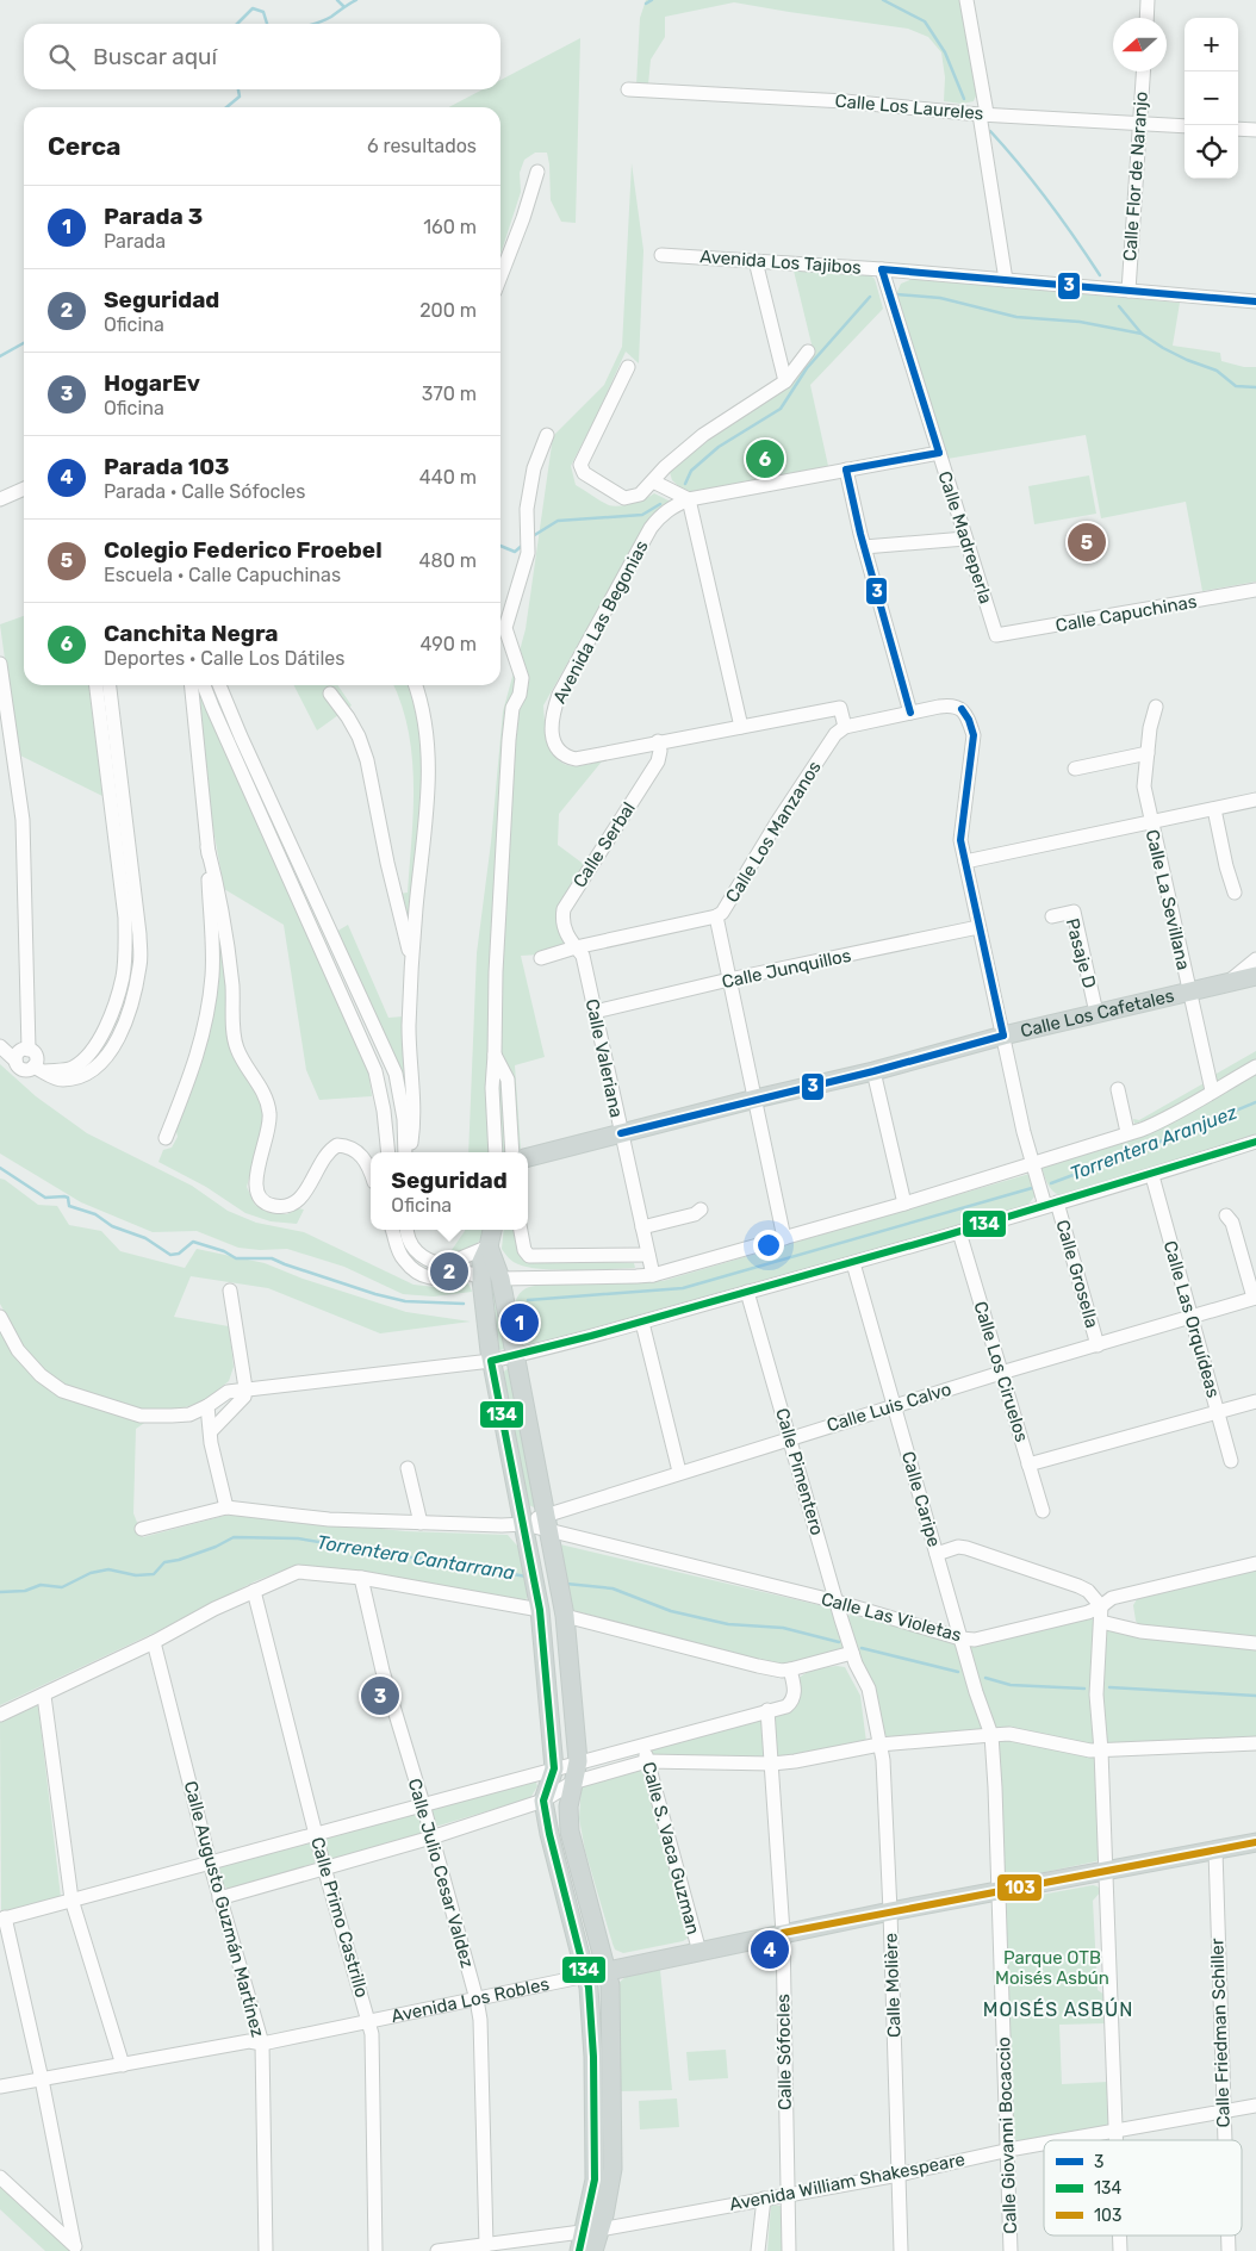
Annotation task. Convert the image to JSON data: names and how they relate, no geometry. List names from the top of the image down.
{
  "streets": {
    "main road": ["Calle Los Cafetales", "Avenida Los Robles"],
    "street": [
      "Calle Los Laureles",
      "Calle Flor de Naranjo",
      "Avenida Los Tajibos",
      "Calle Madreperla",
      "Calle Capuchinas",
      "Avenida Las Begonias",
      "Calle Los Manzanos",
      "Calle Serbal",
      "Calle La Sevillana",
      "Pasaje D",
      "Calle Junquillos",
      "Calle Valeriana",
      "Calle Grosella",
      "Calle Las Orquídeas",
      "Calle Los Ciruelos",
      "Calle Luis Calvo",
      "Calle Pimentero",
      "Calle Caripe",
      "Calle Las Violetas",
      "Calle S. Vaca Guzman",
      "Calle Julio Cesar Valdez",
      "Calle Augusto Guzmán Martínez",
      "Calle Primo Castrillo",
      "Calle Molière",
      "Calle Friedman Schiller",
      "Calle Sófocles",
      "Calle Giovanni Bocaccio",
      "Avenida William Shakespeare"
    ]
  },
  "crossings": [
    ["Calle Los Laureles", "Calle Flor de Naranjo"],
    ["Calle Flor de Naranjo", "Avenida Los Tajibos"],
    ["Avenida Los Tajibos", "Calle Madreperla"],
    ["Calle Madreperla", "Calle Capuchinas"],
    ["Avenida Las Begonias", "Calle Serbal"],
    ["Calle Los Manzanos", "Calle Serbal"],
    ["Calle Los Manzanos", "Calle Valeriana"],
    ["Calle Serbal", "Calle Valeriana"],
    ["Calle La Sevillana", "Calle Los Cafetales"],
    ["Pasaje D", "Calle Los Cafetales"],
    ["Calle Junquillos", "Calle Valeriana"],
    ["Calle Junquillos", "Calle Grosella"],
    ["Calle Los Cafetales", "Calle Valeriana"],
    ["Calle Los Cafetales", "Calle Grosella"],
    ["Calle Grosella", "Calle Luis Calvo"],
    ["Calle Las Orquídeas", "Calle Luis Calvo"],
    ["Calle Los Ciruelos", "Calle Luis Calvo"],
    ["Calle Luis Calvo", "Calle Pimentero"],
    ["Calle Luis Calvo", "Calle Caripe"],
    ["Calle Luis Calvo", "Calle Las Violetas"],
    ["Calle Pimentero", "Calle Las Violetas"],
    ["Calle Pimentero", "Calle Molière"],
    ["Calle Caripe", "Calle Las Violetas"],
    ["Calle Caripe", "Calle Giovanni Bocaccio"],
    ["Calle S. Vaca Guzman", "Avenida Los Robles"],
    ["Calle Julio Cesar Valdez", "Avenida Los Robles"],
    ["Calle Julio Cesar Valdez", "Avenida William Shakespeare"],
    ["Calle Augusto Guzmán Martínez", "Avenida Los Robles"],
    ["Calle Primo Castrillo", "Avenida Los Robles"],
    ["Calle Molière", "Avenida Los Robles"],
    ["Calle Molière", "Avenida William Shakespeare"],
    ["Avenida Los Robles", "Calle Friedman Schiller"],
    ["Avenida Los Robles", "Calle Sófocles"],
    ["Avenida Los Robles", "Calle Giovanni Bocaccio"],
    ["Calle Friedman Schiller", "Avenida William Shakespeare"],
    ["Calle Sófocles", "Avenida William Shakespeare"],
    ["Calle Giovanni Bocaccio", "Avenida William Shakespeare"]
  ],
  "districts": ["MOISÉS ASBÚN"],
  "water": ["Torrentera Aranjuez", "Torrentera Cantarrana"],
  "parks": ["Parque OTB Moisés Asbún"],
  "lines": ["transit line 3", "transit line 134", "transit line 103"],
  "legend": ["3", "134", "103"],
  "north": "left",
  "page": {
    "map_buttons": ["+", "−"],
    "search": "Buscar aquí",
    "heading": ["Cerca", "6 resultados"],
    "list": [
      {
        "mark": "1",
        "name": "Parada 3",
        "note": "Parada",
        "value": "160 m"
      },
      {
        "mark": "2",
        "name": "Seguridad",
        "note": "Oficina",
        "value": "200 m"
      },
      {
        "mark": "3",
        "name": "HogarEv",
        "note": "Oficina",
        "value": "370 m"
      },
      {
        "mark": "4",
        "name": "Parada 103",
        "note": "Parada · Calle Sófocles",
        "value": "440 m"
      },
      {
        "mark": "5",
        "name": "Colegio Federico Froebel",
        "note": "Escuela · Calle Capuchinas",
        "value": "480 m"
      },
      {
        "mark": "6",
        "name": "Canchita Negra",
        "note": "Deportes · Calle Los Dátiles",
        "value": "490 m"
      }
    ],
    "pins": [
      "6",
      "5",
      "2",
      "1",
      "3",
      "4"
    ],
    "popup": ["Seguridad", "Oficina"]
  }
}
